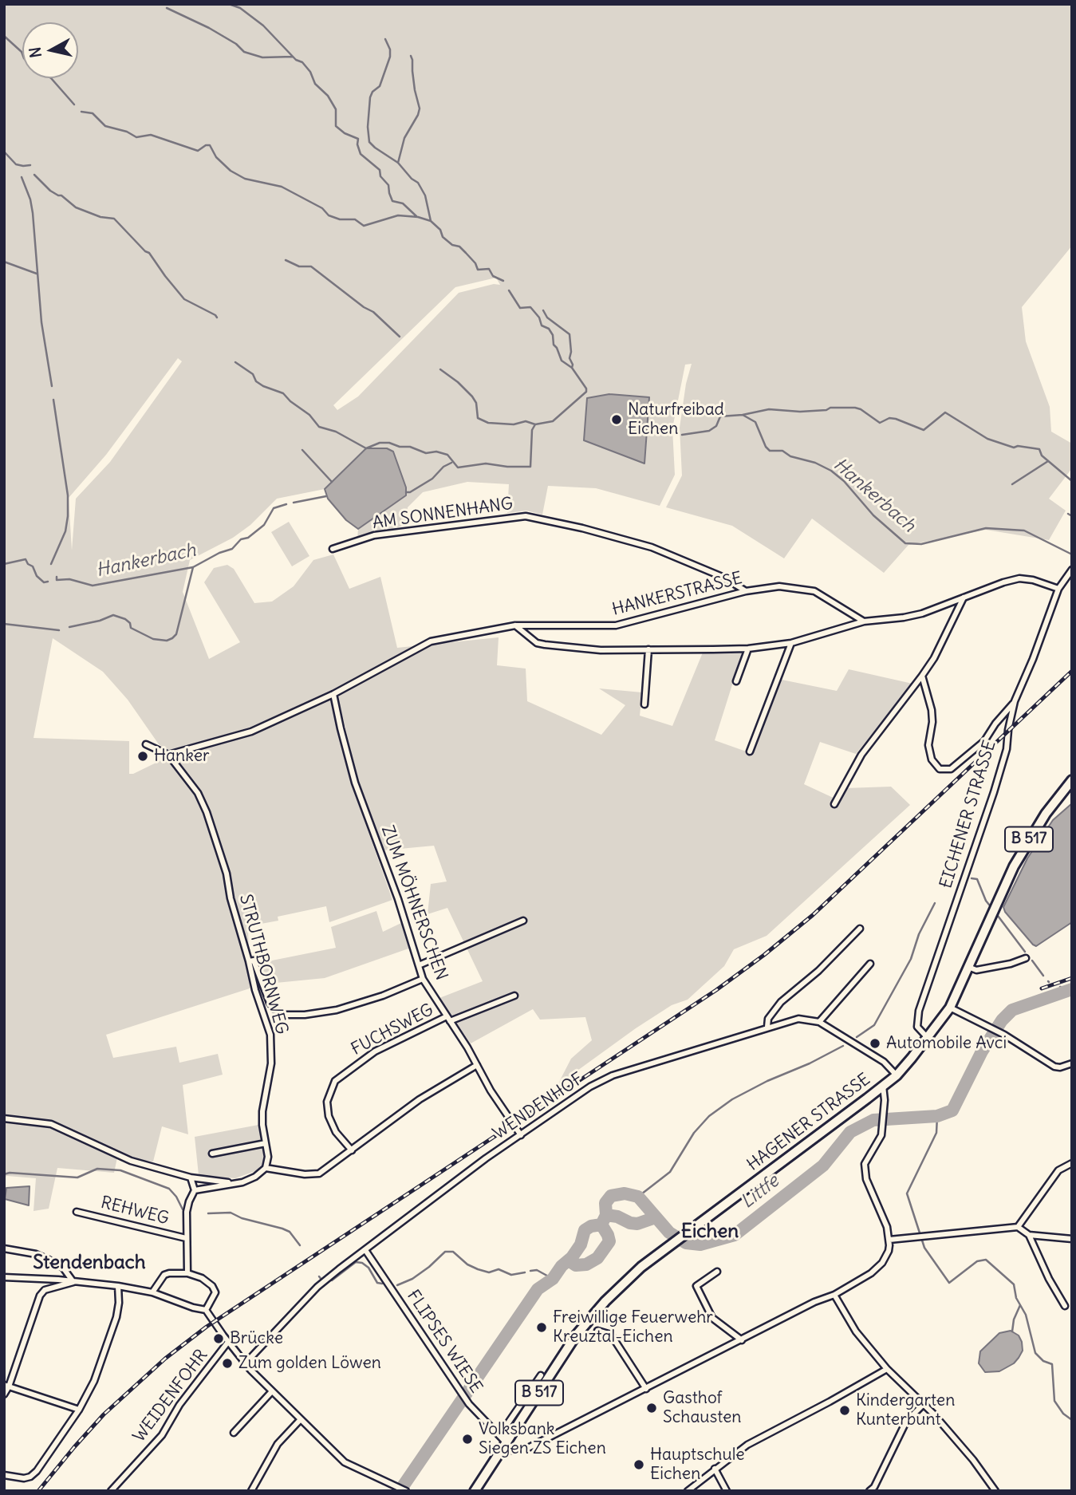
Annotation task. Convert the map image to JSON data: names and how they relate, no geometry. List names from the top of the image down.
{
  "streets": {
    "main road": ["B 517", "HAGENER STRASSE"],
    "street": [
      "AM SONNENHANG",
      "HANKERSTRASSE",
      "EICHENER STRASSE",
      "ZUM MÖHNERSCHEN",
      "STRUTHBORNWEG",
      "FUCHSWEG",
      "WENDENHOF",
      "REHWEG",
      "FLIPSES WIESE",
      "WEIDENFOHR"
    ]
  },
  "crossings": [
    ["AM SONNENHANG", "HANKERSTRASSE"],
    ["HANKERSTRASSE", "ZUM MÖHNERSCHEN"],
    ["HANKERSTRASSE", "STRUTHBORNWEG"],
    ["EICHENER STRASSE", "HAGENER STRASSE"],
    ["ZUM MÖHNERSCHEN", "FUCHSWEG"],
    ["ZUM MÖHNERSCHEN", "WENDENHOF"],
    ["WENDENHOF", "HAGENER STRASSE"],
    ["WENDENHOF", "FLIPSES WIESE"],
    ["HAGENER STRASSE", "FLIPSES WIESE"]
  ],
  "districts": ["Eichen", "Stendenbach"],
  "water": ["Hankerbach", "Littfe"],
  "places": [
    "Naturfreibad Eichen",
    "Hanker",
    "Automobile Avci",
    "Freiwillige Feuerwehr Kreuztal-Eichen",
    "Brücke",
    "Zum golden Löwen",
    "Gasthof Schausten",
    "Kindergarten Kunterbunt",
    "Volksbank Siegen ZS Eichen",
    "Hauptschule Eichen"
  ],
  "north": "left"
}
